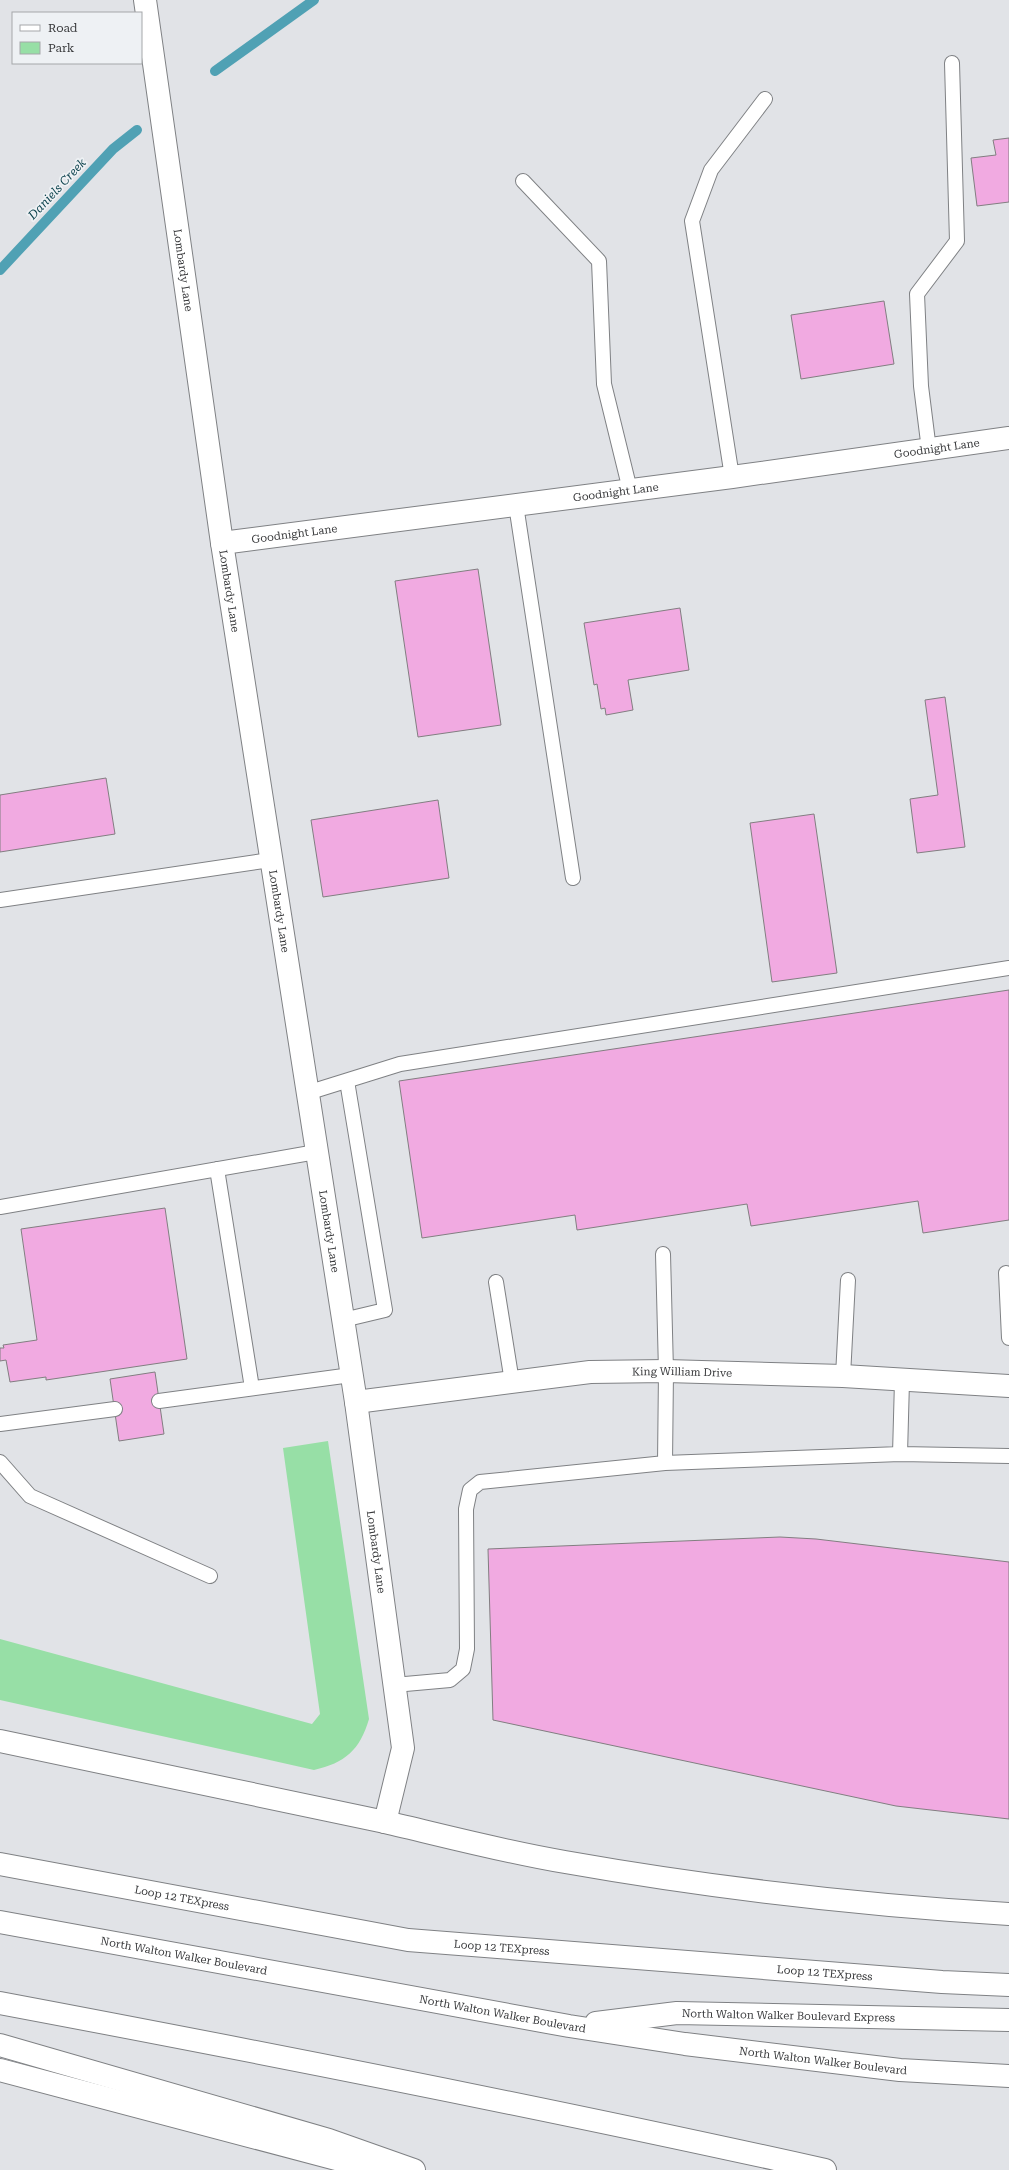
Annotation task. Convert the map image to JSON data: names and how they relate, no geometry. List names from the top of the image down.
{
  "streets": {
    "main road": [
      "Lombardy Lane",
      "Goodnight Lane",
      "King William Drive",
      "Loop 12 TEXpress",
      "North Walton Walker Boulevard",
      "North Walton Walker Boulevard Express"
    ]
  },
  "crossings": [
    ["Lombardy Lane", "Goodnight Lane"],
    ["Lombardy Lane", "King William Drive"],
    ["North Walton Walker Boulevard", "North Walton Walker Boulevard Express"]
  ],
  "water": ["Daniels Creek"],
  "legend": ["Road", "Park"]
}
